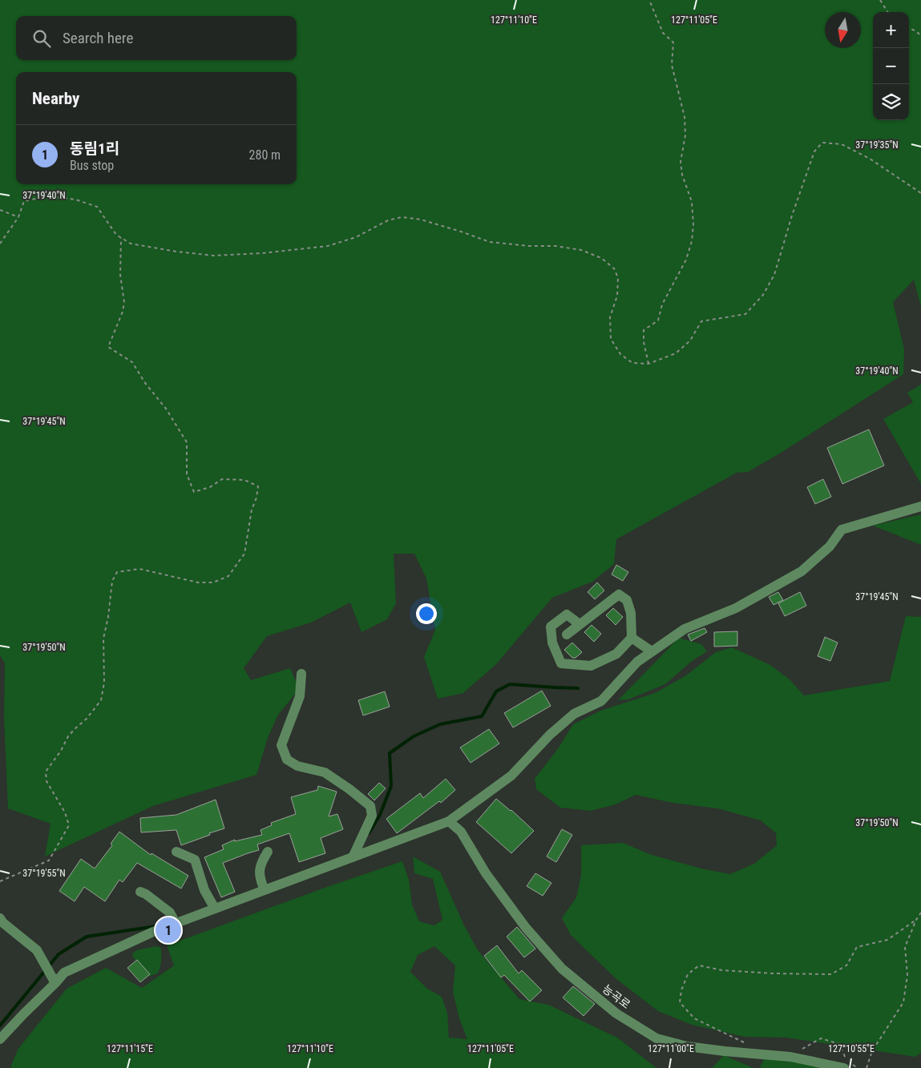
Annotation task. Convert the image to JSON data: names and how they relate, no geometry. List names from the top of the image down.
{
  "streets": {
    "street": ["능곡로"]
  },
  "north": "bottom",
  "page": {
    "map_buttons": ["+", "−"],
    "search": "Search here",
    "heading": "Nearby",
    "list": [
      {
        "mark": "1",
        "name": "동림1리",
        "note": "Bus stop",
        "value": "280 m"
      }
    ],
    "pins": "1"
  },
  "coordinates": [
    "127°11'05\"E",
    "127°11'10\"E",
    "37°19'35\"N",
    "37°19'40\"N",
    "37°19'45\"N",
    "37°19'50\"N",
    "37°19'55\"N",
    "127°11'15\"E",
    "127°11'00\"E",
    "127°10'55\"E"
  ]
}
